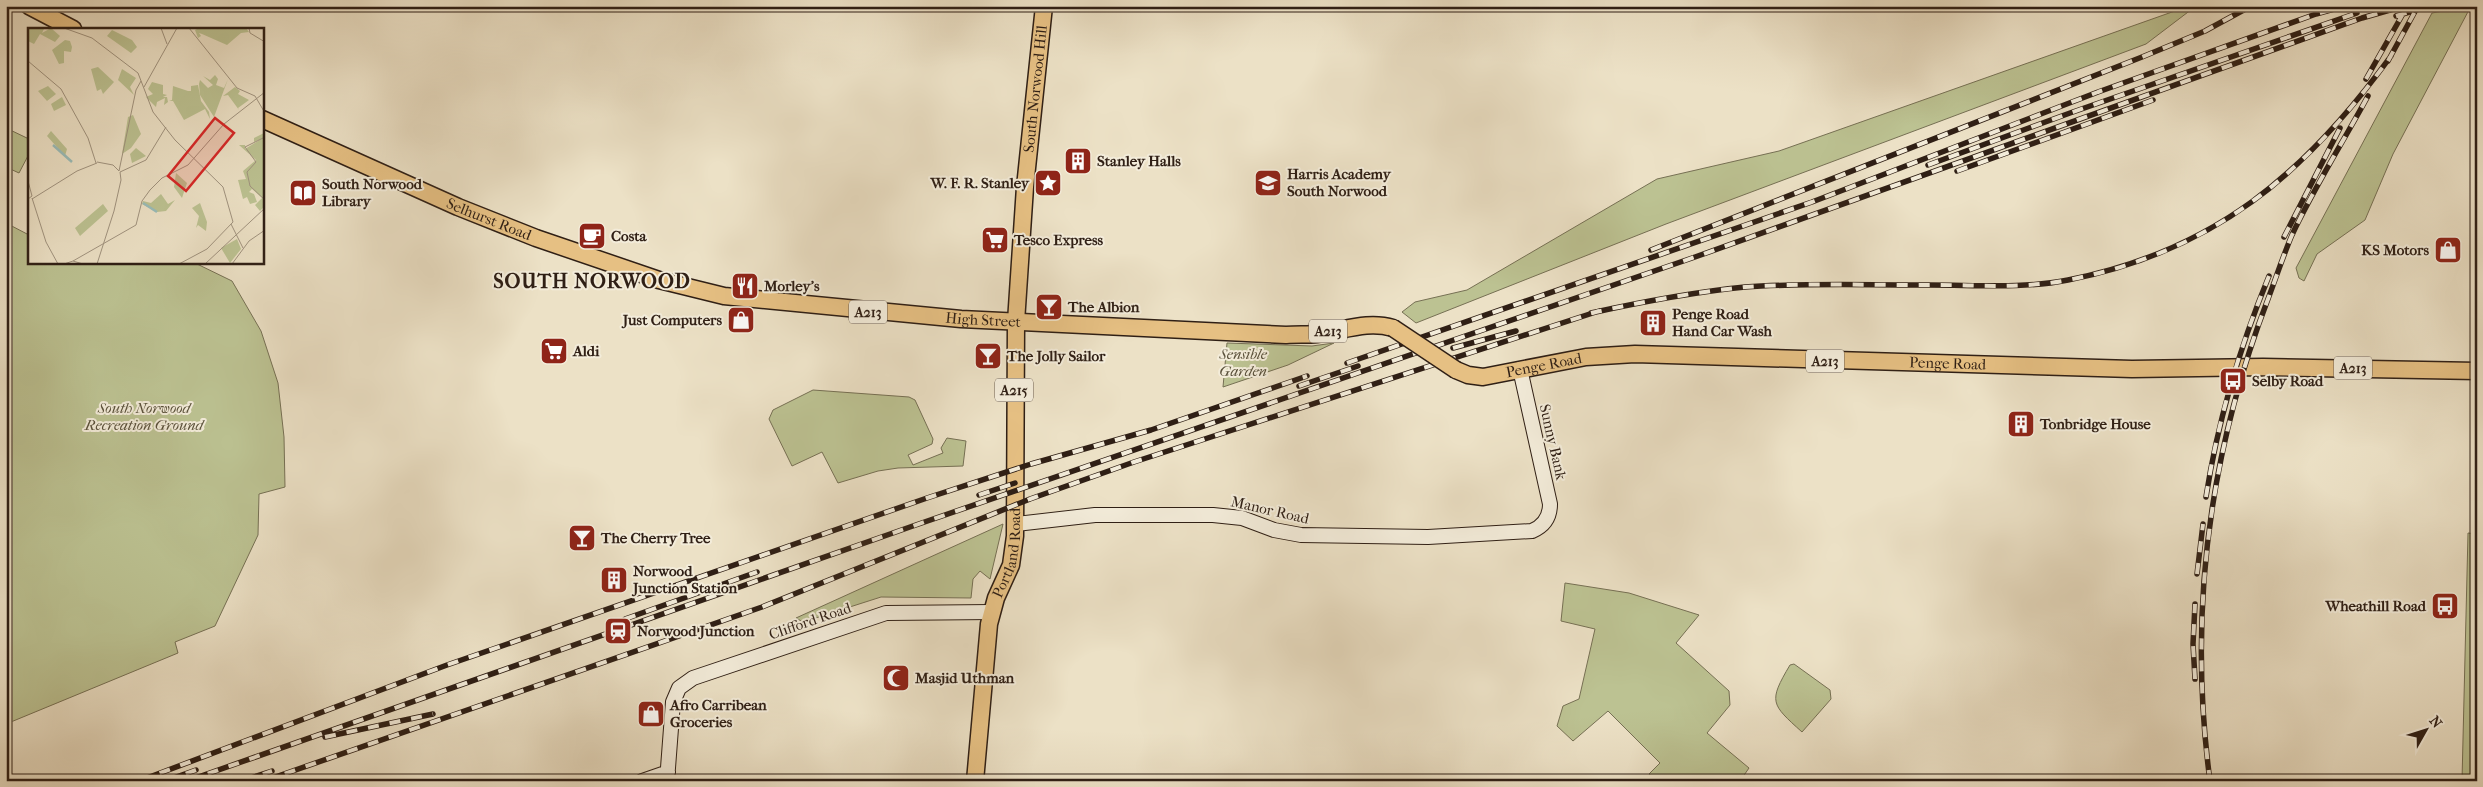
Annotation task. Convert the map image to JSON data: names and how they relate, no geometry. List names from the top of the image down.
{
  "streets": {
    "main road": [
      "South Norwood Hill",
      "Selhurst Road",
      "A213",
      "High Street",
      "Penge Road",
      "A215",
      "Portland Road"
    ],
    "street": ["Sunny Bank", "Manor Road", "Clifford Road"]
  },
  "crossings": [
    ["South Norwood Hill", "High Street"],
    ["South Norwood Hill", "Portland Road"],
    ["Selhurst Road", "High Street"],
    ["High Street", "Penge Road"],
    ["High Street", "Portland Road"],
    ["Penge Road", "Sunny Bank"],
    ["Sunny Bank", "Manor Road"],
    ["Manor Road", "Portland Road"],
    ["Portland Road", "Clifford Road"]
  ],
  "districts": ["SOUTH NORWOOD"],
  "parks": ["Sensible Garden", "South Norwood Recreation Ground"],
  "places": {
    "building": [
      "Stanley Halls",
      "Penge Road Hand Car Wash",
      "Tonbridge House",
      "Norwood Junction Station"
    ],
    "place": ["W. F. R. Stanley"],
    "school or university": ["Harris Academy South Norwood"],
    "library": ["South Norwood Library"],
    "cafe": ["Costa"],
    "supermarket": ["Tesco Express", "Aldi"],
    "shop": ["KS Motors", "Just Computers", "Afro Carribean Groceries"],
    "restaurant": ["Morley's"],
    "bar": ["The Albion", "The Jolly Sailor", "The Cherry Tree"],
    "bus stop": ["Selby Road", "Wheathill Road"],
    "station": ["Norwood Junction"],
    "mosque": ["Masjid Uthman"]
  },
  "north": "top right"
}
